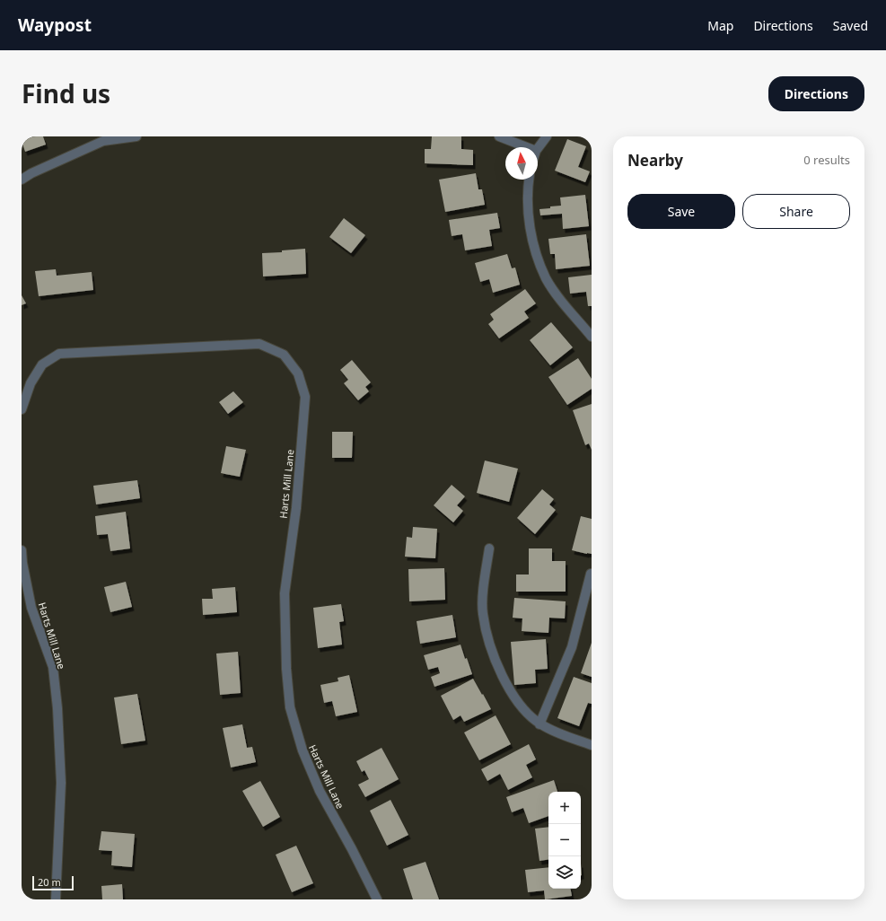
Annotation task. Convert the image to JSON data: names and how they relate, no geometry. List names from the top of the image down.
{
  "streets": {
    "street": ["Harts Mill Lane"]
  },
  "scale_bar": "20 m",
  "north": "top",
  "page": {
    "header": "Waypost",
    "nav": ["Map", "Directions", "Saved"],
    "title": "Find us",
    "buttons": [
      "Directions",
      ["Save", "Share"]
    ],
    "heading": ["Nearby", "0 results"],
    "map_buttons": ["+", "−"],
    "scale": "20 m"
  }
}
